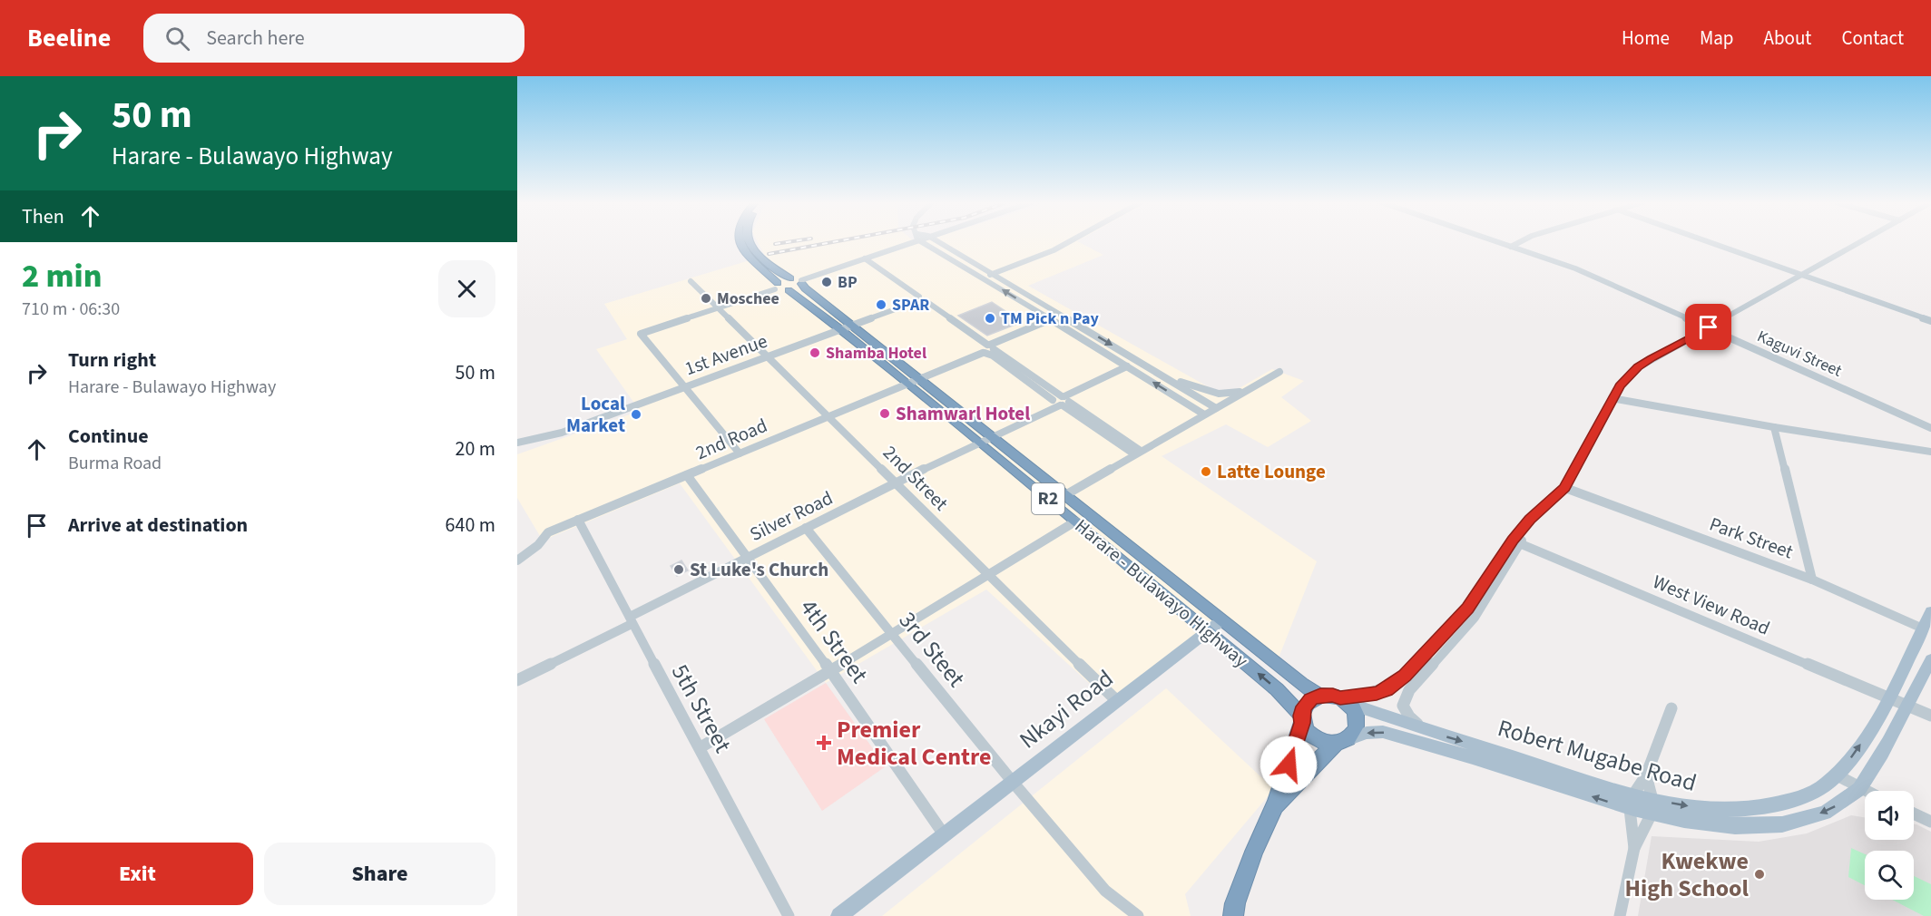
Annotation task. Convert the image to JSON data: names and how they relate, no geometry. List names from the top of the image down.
{
  "streets": {
    "highway": ["R2", "Harare - Bulawayo Highway"],
    "main road": ["Nkayi Road", "Robert Mugabe Road"],
    "street": [
      "Kaguvi Street",
      "1st Avenue",
      "2nd Road",
      "2nd Street",
      "Silver Road",
      "Park Street",
      "West View Road",
      "4th Street",
      "3rd Steet",
      "5th Street"
    ]
  },
  "crossings": [
    ["1st Avenue", "2nd Street"],
    ["1st Avenue", "Harare - Bulawayo Highway"],
    ["2nd Road", "2nd Street"],
    ["2nd Road", "Harare - Bulawayo Highway"],
    ["2nd Road", "4th Street"],
    ["2nd Road", "5th Street"],
    ["2nd Street", "Silver Road"],
    ["2nd Street", "Nkayi Road"],
    ["Silver Road", "Harare - Bulawayo Highway"],
    ["Silver Road", "4th Street"],
    ["Silver Road", "3rd Steet"],
    ["Silver Road", "5th Street"],
    ["Park Street", "Robert Mugabe Road"],
    ["Harare - Bulawayo Highway", "Nkayi Road"],
    ["Harare - Bulawayo Highway", "Robert Mugabe Road"],
    ["West View Road", "Robert Mugabe Road"],
    ["4th Street", "Nkayi Road"],
    ["3rd Steet", "Nkayi Road"]
  ],
  "places": {
    "other": [
      "BP",
      "Moschee",
      "SPAR",
      "TM Pick n Pay",
      "Shamba Hotel",
      "Shamwarl Hotel",
      "Local Market",
      "Latte Lounge",
      "St Luke's Church",
      "Kwekwe High School"
    ],
    "health": ["Premier Medical Centre"]
  },
  "page": {
    "header": "Beeline",
    "search": "Search here",
    "nav": [
      "Home",
      "Map",
      "About",
      "Contact"
    ],
    "turn": ["50 m", "Harare - Bulawayo Highway"],
    "then": "Then",
    "heading": ["2 min", "710 m · 06:30"],
    "list": [
      {
        "name": "Turn right",
        "note": "Harare - Bulawayo Highway",
        "value": "50 m"
      },
      {
        "name": "Continue",
        "note": "Burma Road",
        "value": "20 m"
      },
      {
        "name": "Arrive at destination",
        "value": "640 m"
      }
    ],
    "buttons": ["Exit", "Share"]
  }
}
